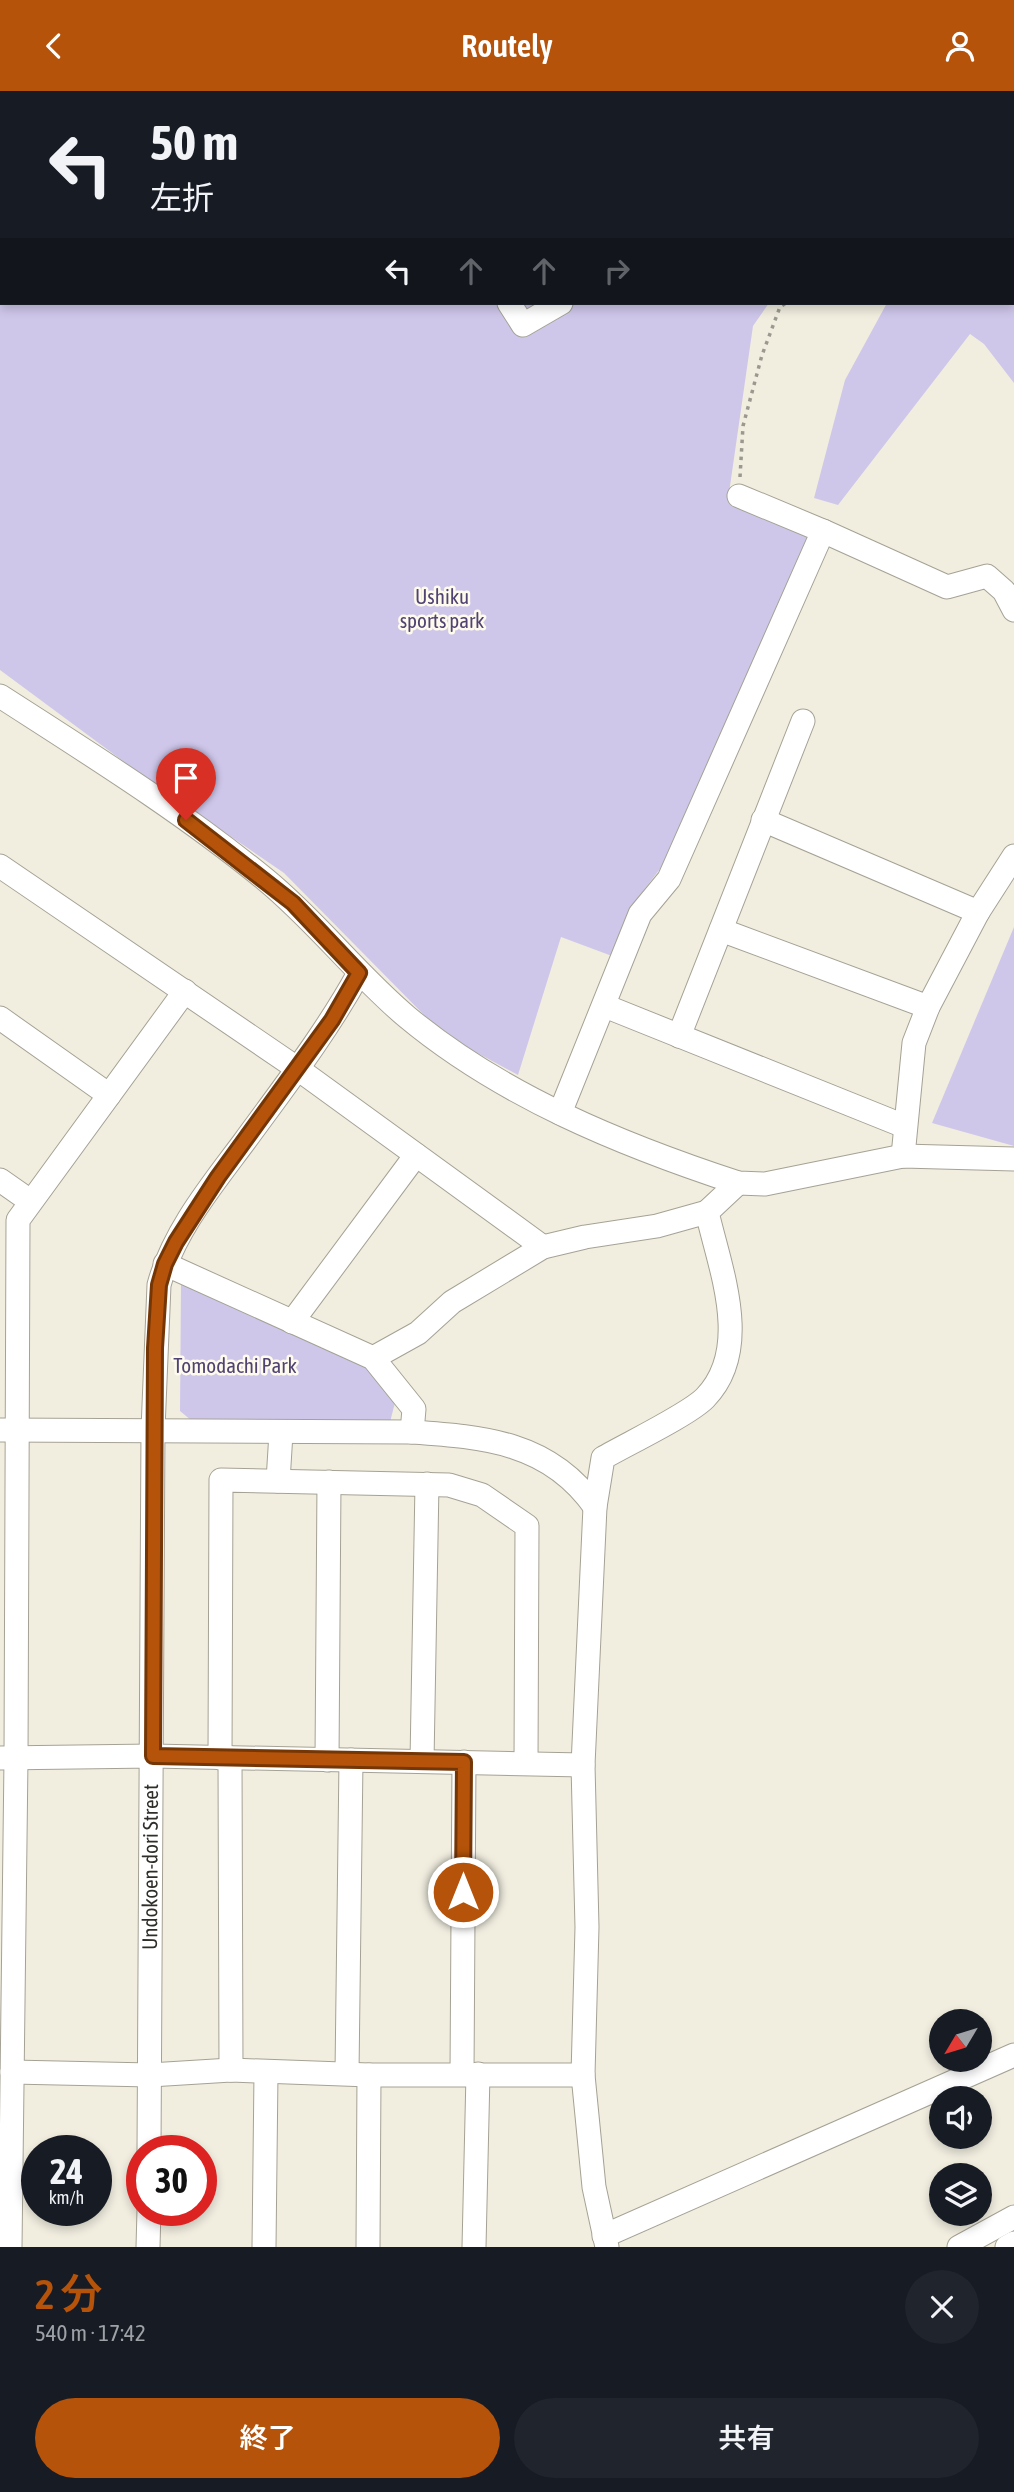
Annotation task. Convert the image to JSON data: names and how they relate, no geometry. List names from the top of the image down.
{
  "streets": {
    "street": ["Undokoen-dori Street"]
  },
  "parks": ["Ushiku sports park", "Tomodachi Park"],
  "north": "bottom left",
  "page": {
    "header": "Routely",
    "turn": ["50 m", "左折"],
    "speed": "24 km/h",
    "limit": "30",
    "heading": ["2 分", "540 m · 17:42"],
    "buttons": ["終了", "共有"]
  }
}
